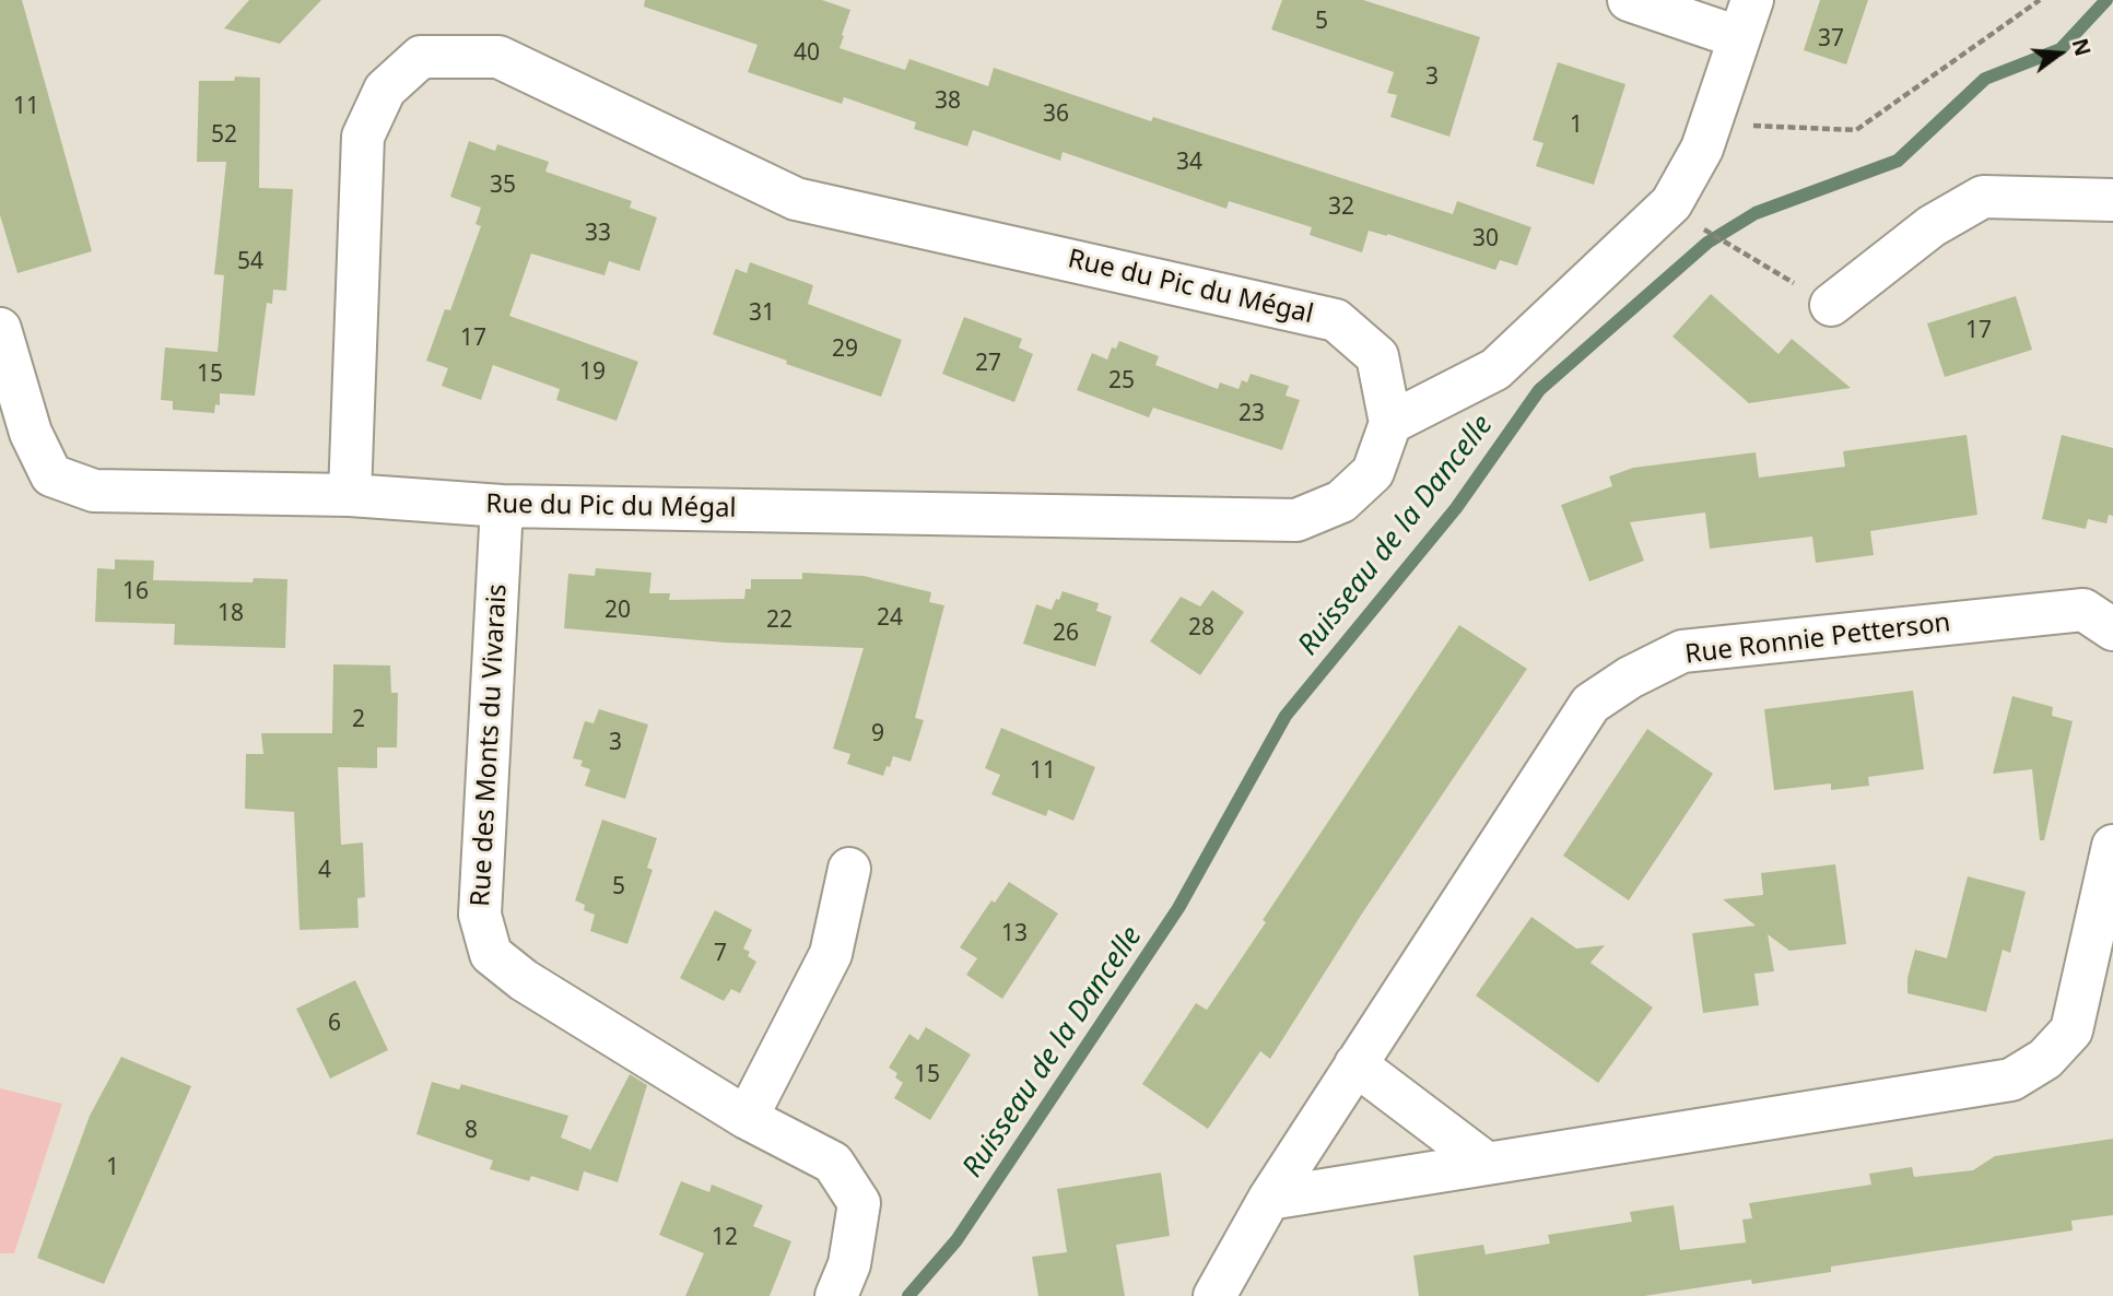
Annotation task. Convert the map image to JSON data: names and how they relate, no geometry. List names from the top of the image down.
{
  "streets": {
    "street": ["Rue du Pic du Mégal", "Rue Ronnie Petterson", "Rue des Monts du Vivarais"]
  },
  "crossings": [
    ["Rue du Pic du Mégal", "Rue des Monts du Vivarais"]
  ],
  "water": ["Ruisseau de la Dancelle"],
  "house_numbers": [
    "5",
    "37",
    "40",
    "3",
    "38",
    "11",
    "36",
    "1",
    "52",
    "34",
    "35",
    "32",
    "33",
    "30",
    "54",
    "31",
    "17",
    "17",
    "29",
    "27",
    "19",
    "15",
    "25",
    "23",
    "16",
    "20",
    "18",
    "24",
    "22",
    "28",
    "26",
    "2",
    "9",
    "3",
    "11",
    "4",
    "5",
    "13",
    "7",
    "6",
    "15",
    "8",
    "1",
    "12"
  ],
  "north": "right"
}
